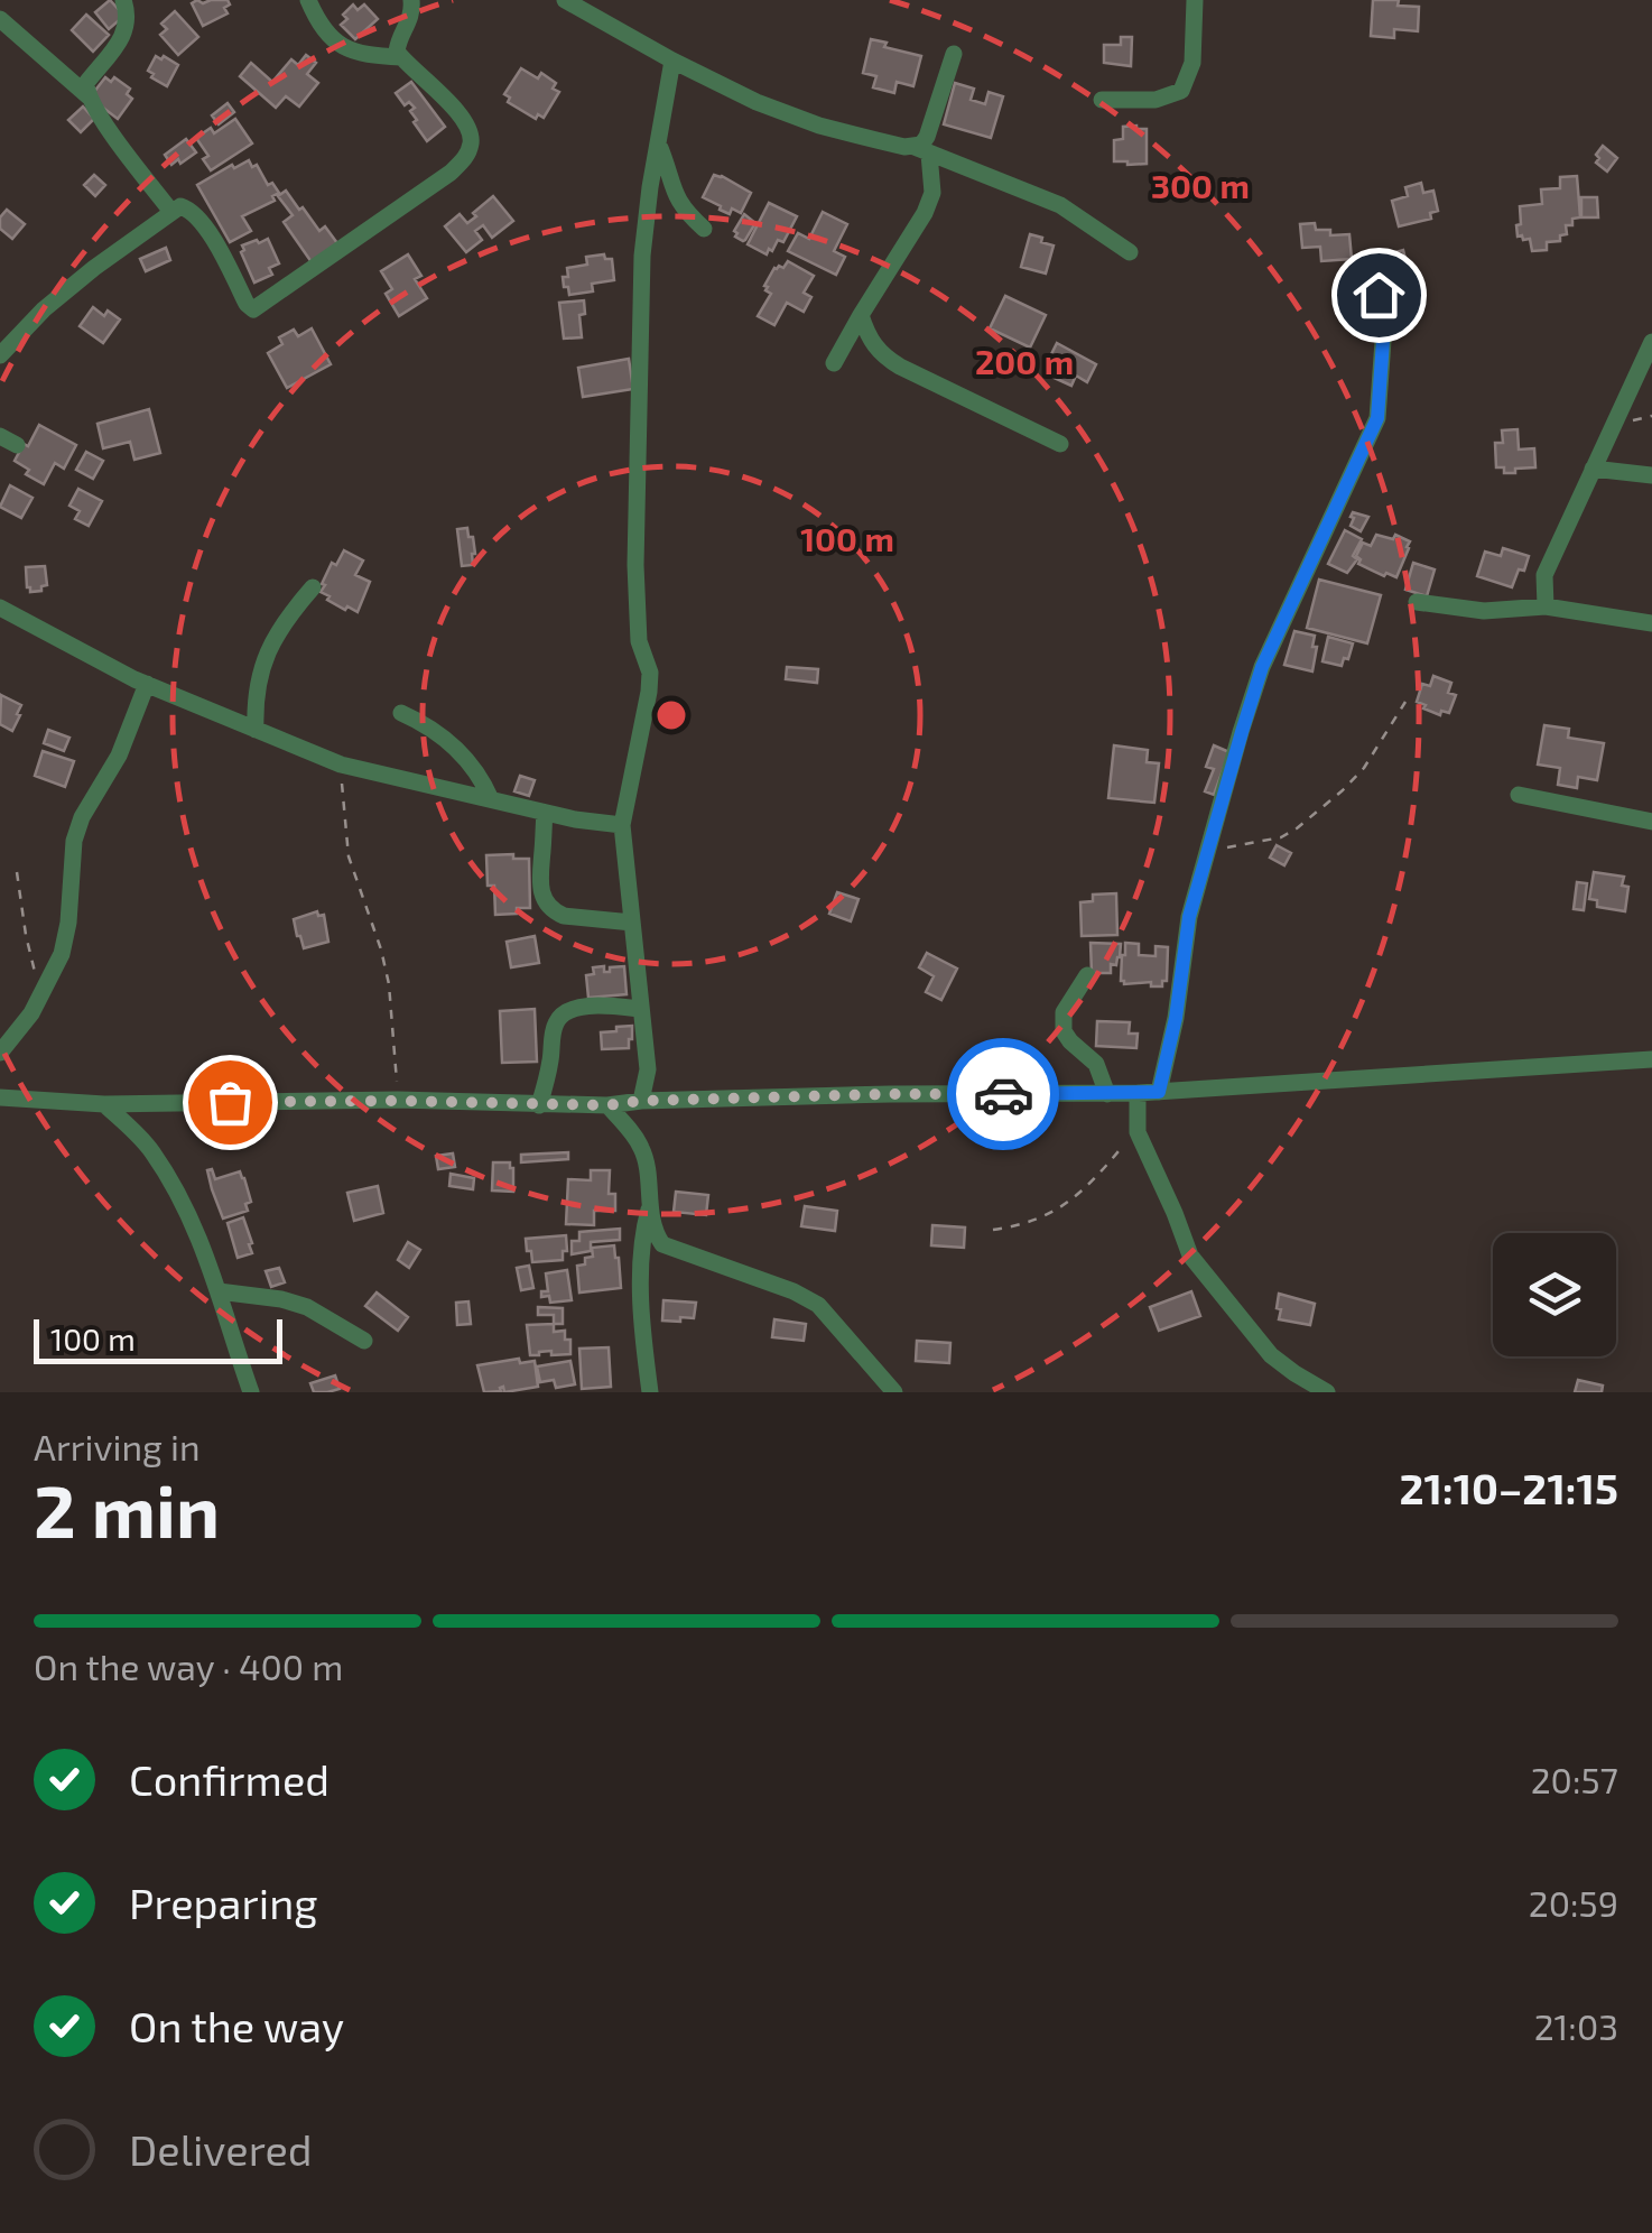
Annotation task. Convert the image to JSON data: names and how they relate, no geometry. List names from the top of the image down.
{
  "scale_bar": "100 m",
  "page": {
    "scale": "100 m",
    "heading": ["2 min", "Arriving in", "21:10–21:15"],
    "bar": "On the way · 400 m",
    "list": [
      ["Confirmed", "20:57"],
      ["Preparing", "20:59"],
      ["On the way", "21:03"],
      "Delivered"
    ]
  },
  "rings": ["300 m", "200 m", "100 m"]
}
